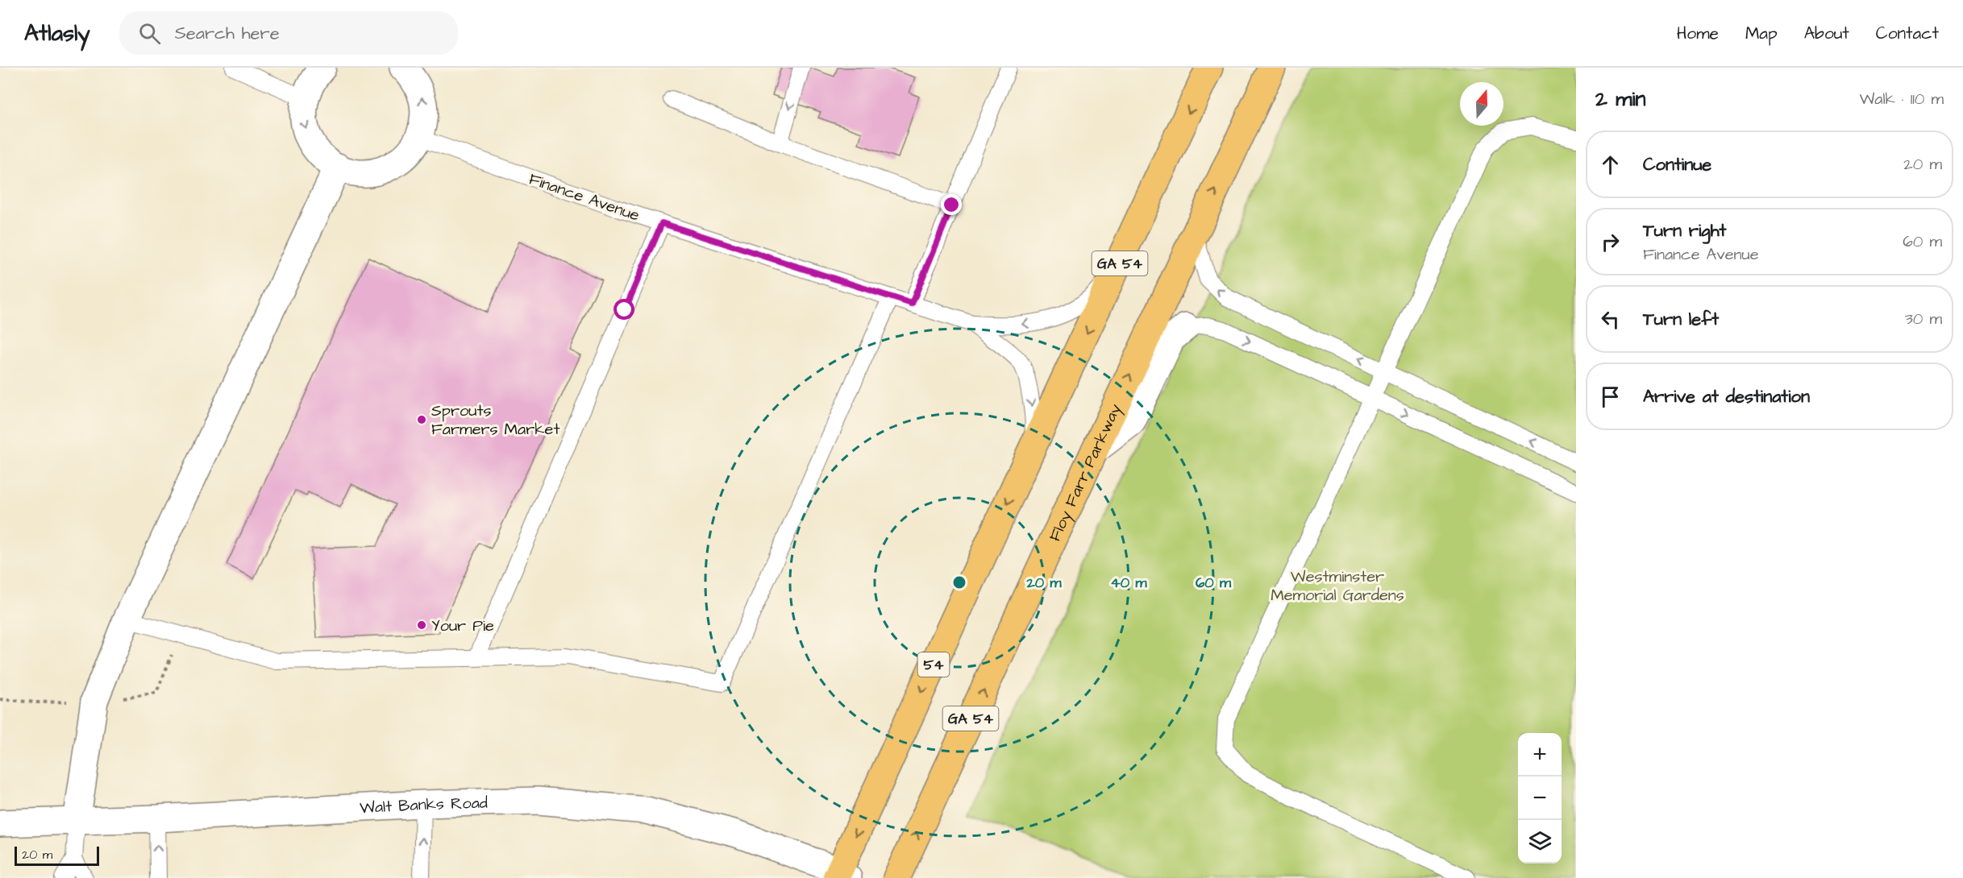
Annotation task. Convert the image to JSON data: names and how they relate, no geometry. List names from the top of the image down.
{
  "streets": {
    "main road": ["GA 54", "Floy Farr Parkway", "54"],
    "street": ["Walt Banks Road"],
    "lane": ["Finance Avenue"]
  },
  "crossings": [
    ["Finance Avenue", "GA 54"],
    ["Finance Avenue", "54"],
    ["GA 54", "54"],
    ["54", "Walt Banks Road"]
  ],
  "parks": ["Westminster Memorial Gardens"],
  "places": ["Sprouts Farmers Market", "Your Pie"],
  "scale_bar": "20 m",
  "north": "top",
  "page": {
    "header": "Atlasly",
    "search": "Search here",
    "nav": [
      "Home",
      "Map",
      "About",
      "Contact"
    ],
    "heading": ["2 min", "Walk · 110 m"],
    "list": [
      ["Continue", "20 m"],
      ["Turn right", "Finance Avenue", "60 m"],
      ["Turn left", "30 m"],
      "Arrive at destination"
    ],
    "map_buttons": ["+", "−"],
    "scale": "20 m"
  },
  "rings": ["20 m", "40 m", "60 m"]
}
